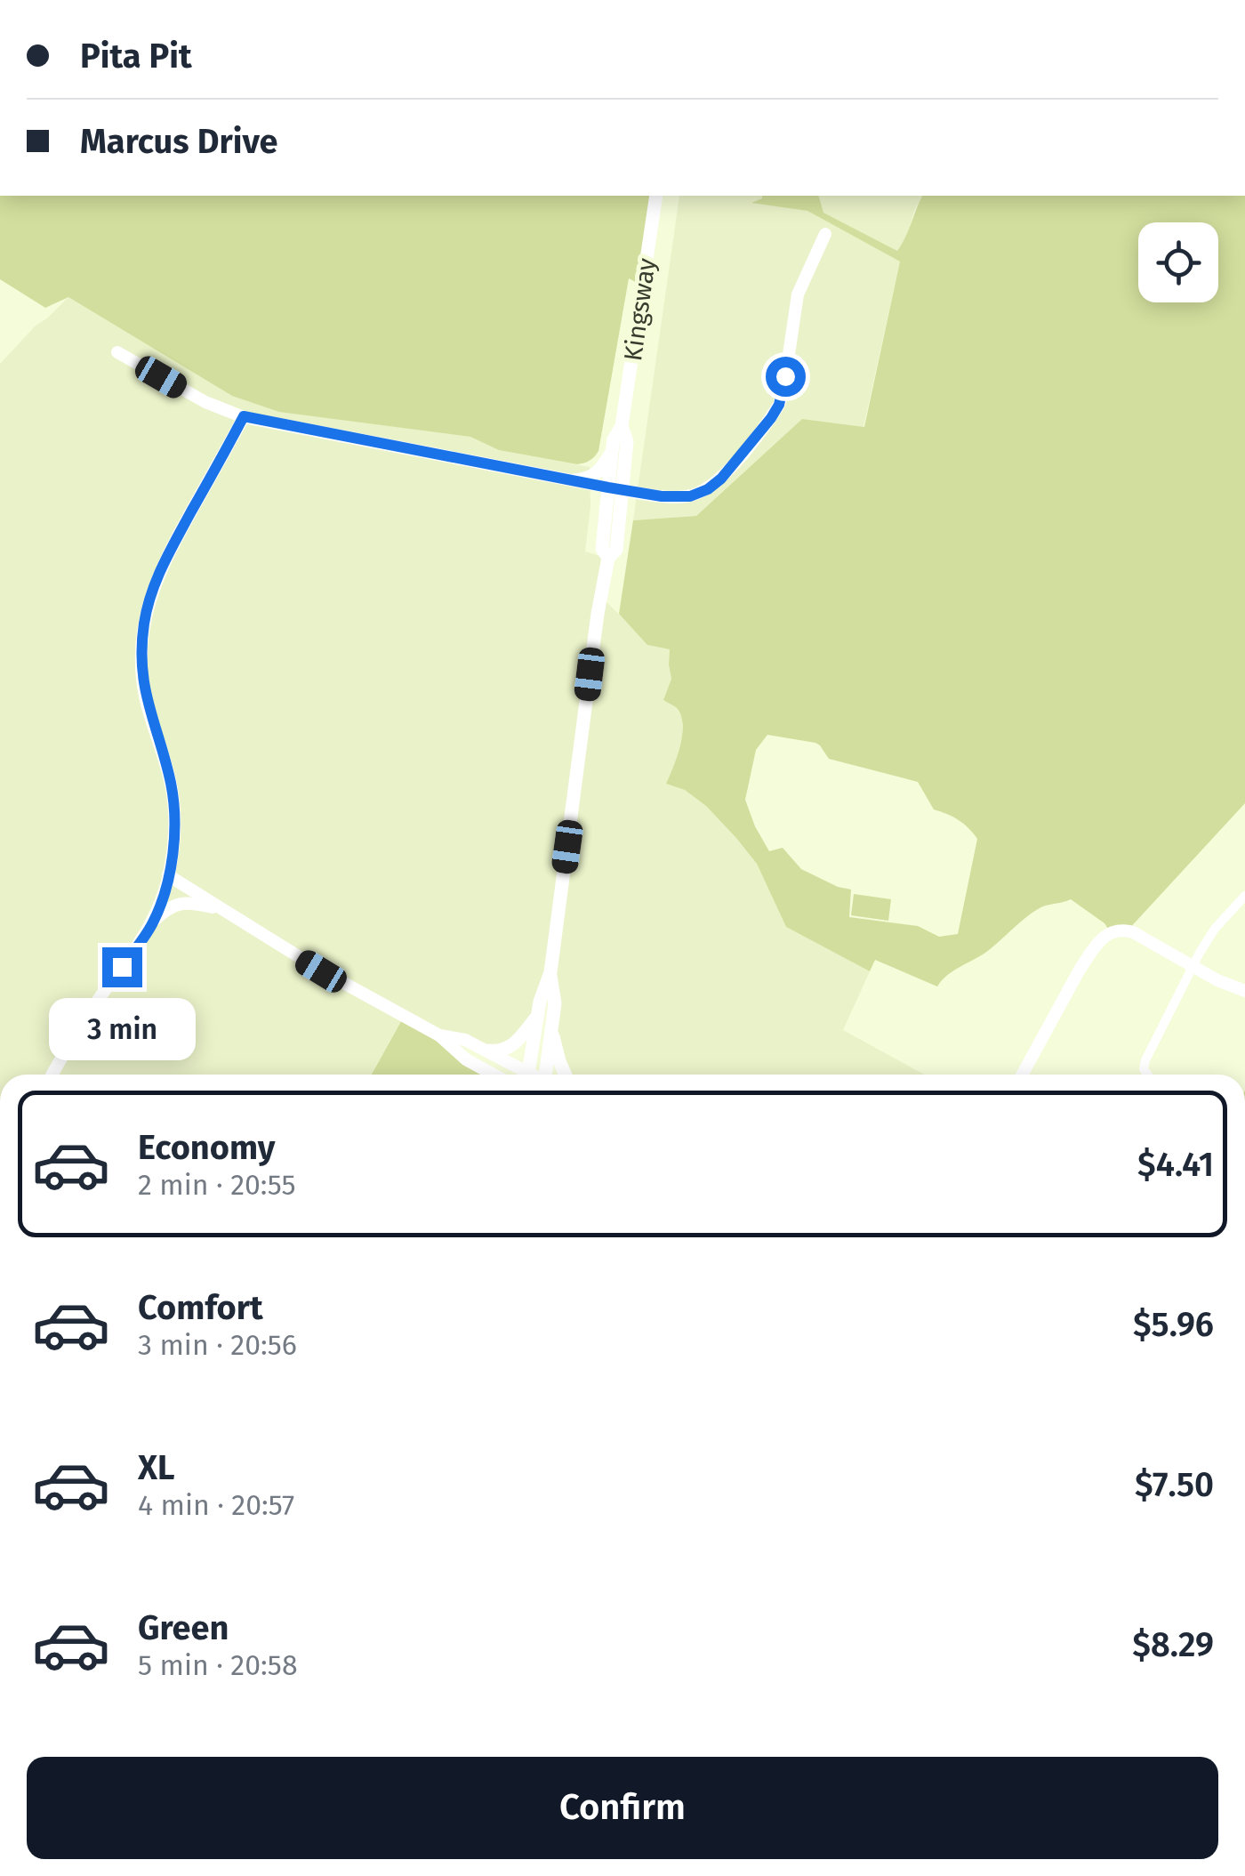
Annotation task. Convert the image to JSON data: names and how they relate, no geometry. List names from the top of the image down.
{
  "streets": {
    "main road": ["Kingsway"]
  },
  "page": {
    "banner": ["Pita Pit", "Marcus Drive"],
    "bubble": "3 min",
    "list": [
      {
        "name": "Economy",
        "note": "2 min · 20:55",
        "value": "$4.41"
      },
      {
        "name": "Comfort",
        "note": "3 min · 20:56",
        "value": "$5.96"
      },
      {
        "name": "XL",
        "note": "4 min · 20:57",
        "value": "$7.50"
      },
      {
        "name": "Green",
        "note": "5 min · 20:58",
        "value": "$8.29"
      }
    ],
    "buttons": "Confirm"
  }
}
